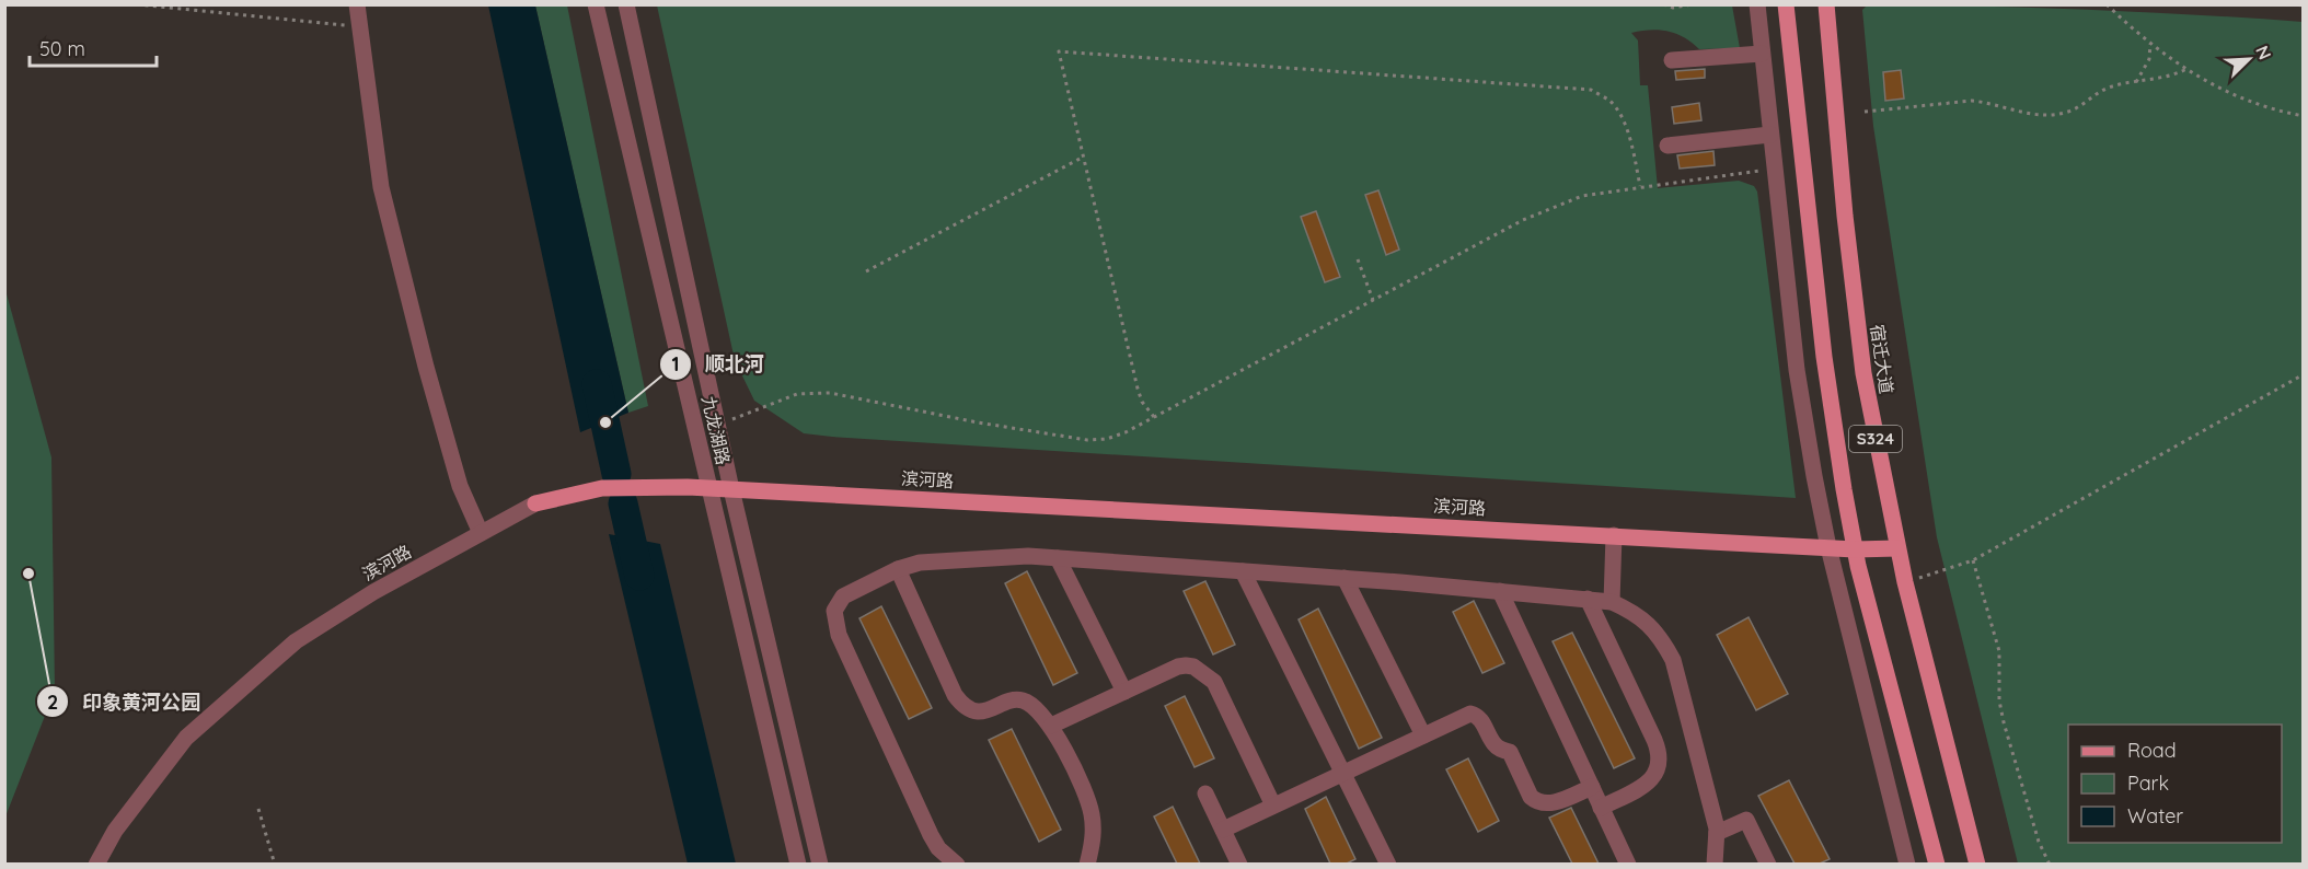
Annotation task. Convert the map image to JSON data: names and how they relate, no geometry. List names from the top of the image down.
{
  "streets": {
    "main road": ["宿迁大道", "S324", "滨河路"],
    "street": ["九龙湖路"]
  },
  "crossings": [
    ["宿迁大道", "滨河路"],
    ["九龙湖路", "滨河路"],
    ["S324", "滨河路"]
  ],
  "places": ["顺北河", "印象黄河公园"],
  "legend": ["Road", "Park", "Water"],
  "scale_bar": "50 m",
  "north": "top right"
}
